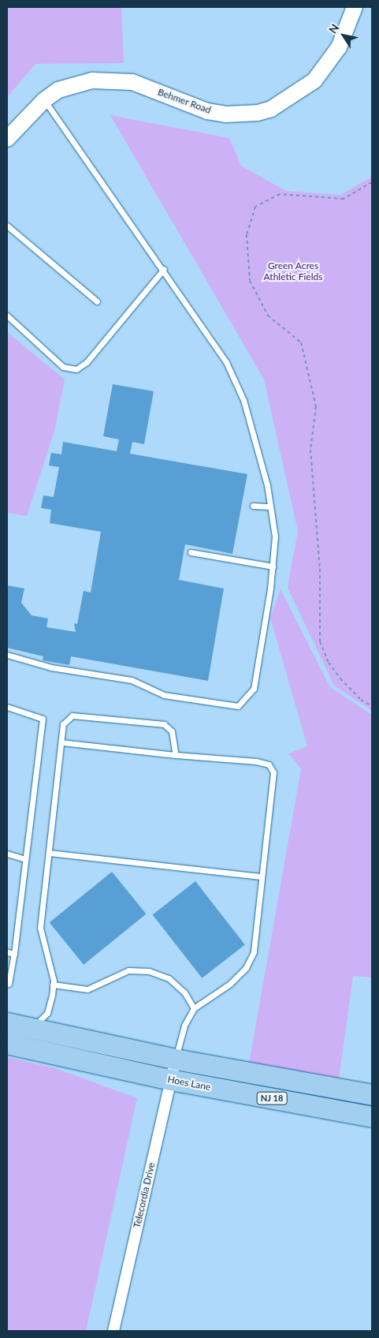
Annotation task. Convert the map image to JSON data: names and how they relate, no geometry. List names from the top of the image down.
{
  "streets": {
    "highway": ["Hoes Lane", "NJ 18"],
    "street": ["Behmer Road", "Telecordia Drive"]
  },
  "crossings": [
    ["Hoes Lane", "Telecordia Drive"]
  ],
  "parks": ["Green Acres Athletic Fields"],
  "north": "top left"
}
